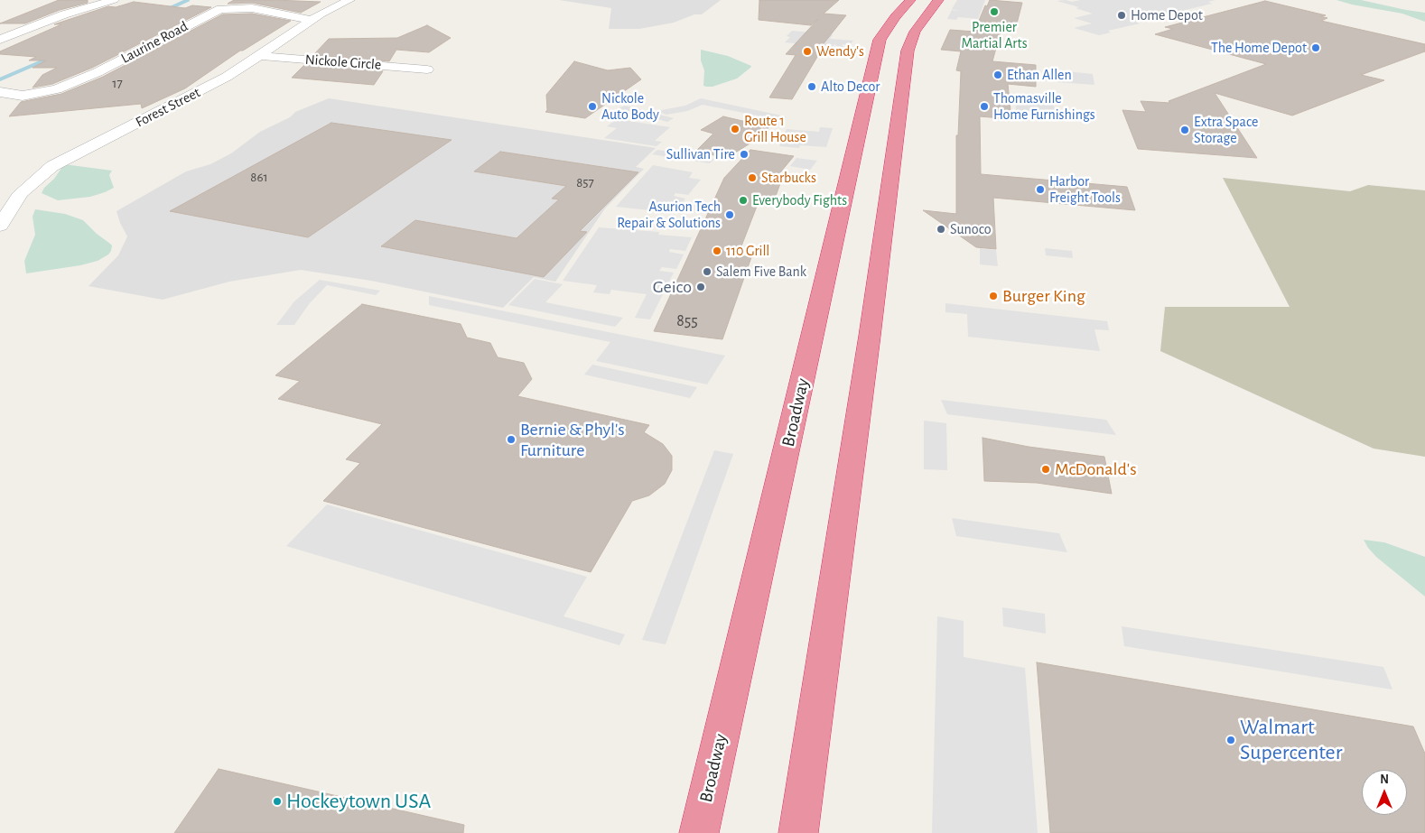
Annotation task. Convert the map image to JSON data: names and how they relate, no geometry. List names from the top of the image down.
{
  "streets": {
    "highway": ["Broadway"],
    "street": ["Laurine Road", "Nickole Circle", "Forest Street"]
  },
  "crossings": [
    ["Laurine Road", "Forest Street"],
    ["Nickole Circle", "Forest Street"]
  ],
  "places": [
    "Premier Martial Arts",
    "Home Depot",
    "The Home Depot",
    "Wendy's",
    "Ethan Allen",
    "Alto Decor",
    "Nickole Auto Body",
    "Thomasville Home Furnishings",
    "Route 1 Grill House",
    "Extra Space Storage",
    "Sullivan Tire",
    "Starbucks",
    "Harbor Freight Tools",
    "Everybody Fights",
    "Asurion Tech Repair & Solutions",
    "Sunoco",
    "110 Grill",
    "Salem Five Bank",
    "Geico",
    "Burger King",
    "Bernie & Phyl's Furniture",
    "McDonald's",
    "Walmart Supercenter",
    "Hockeytown USA"
  ],
  "house_numbers": [
    "17",
    "861",
    "857",
    "855"
  ],
  "north": "top"
}
